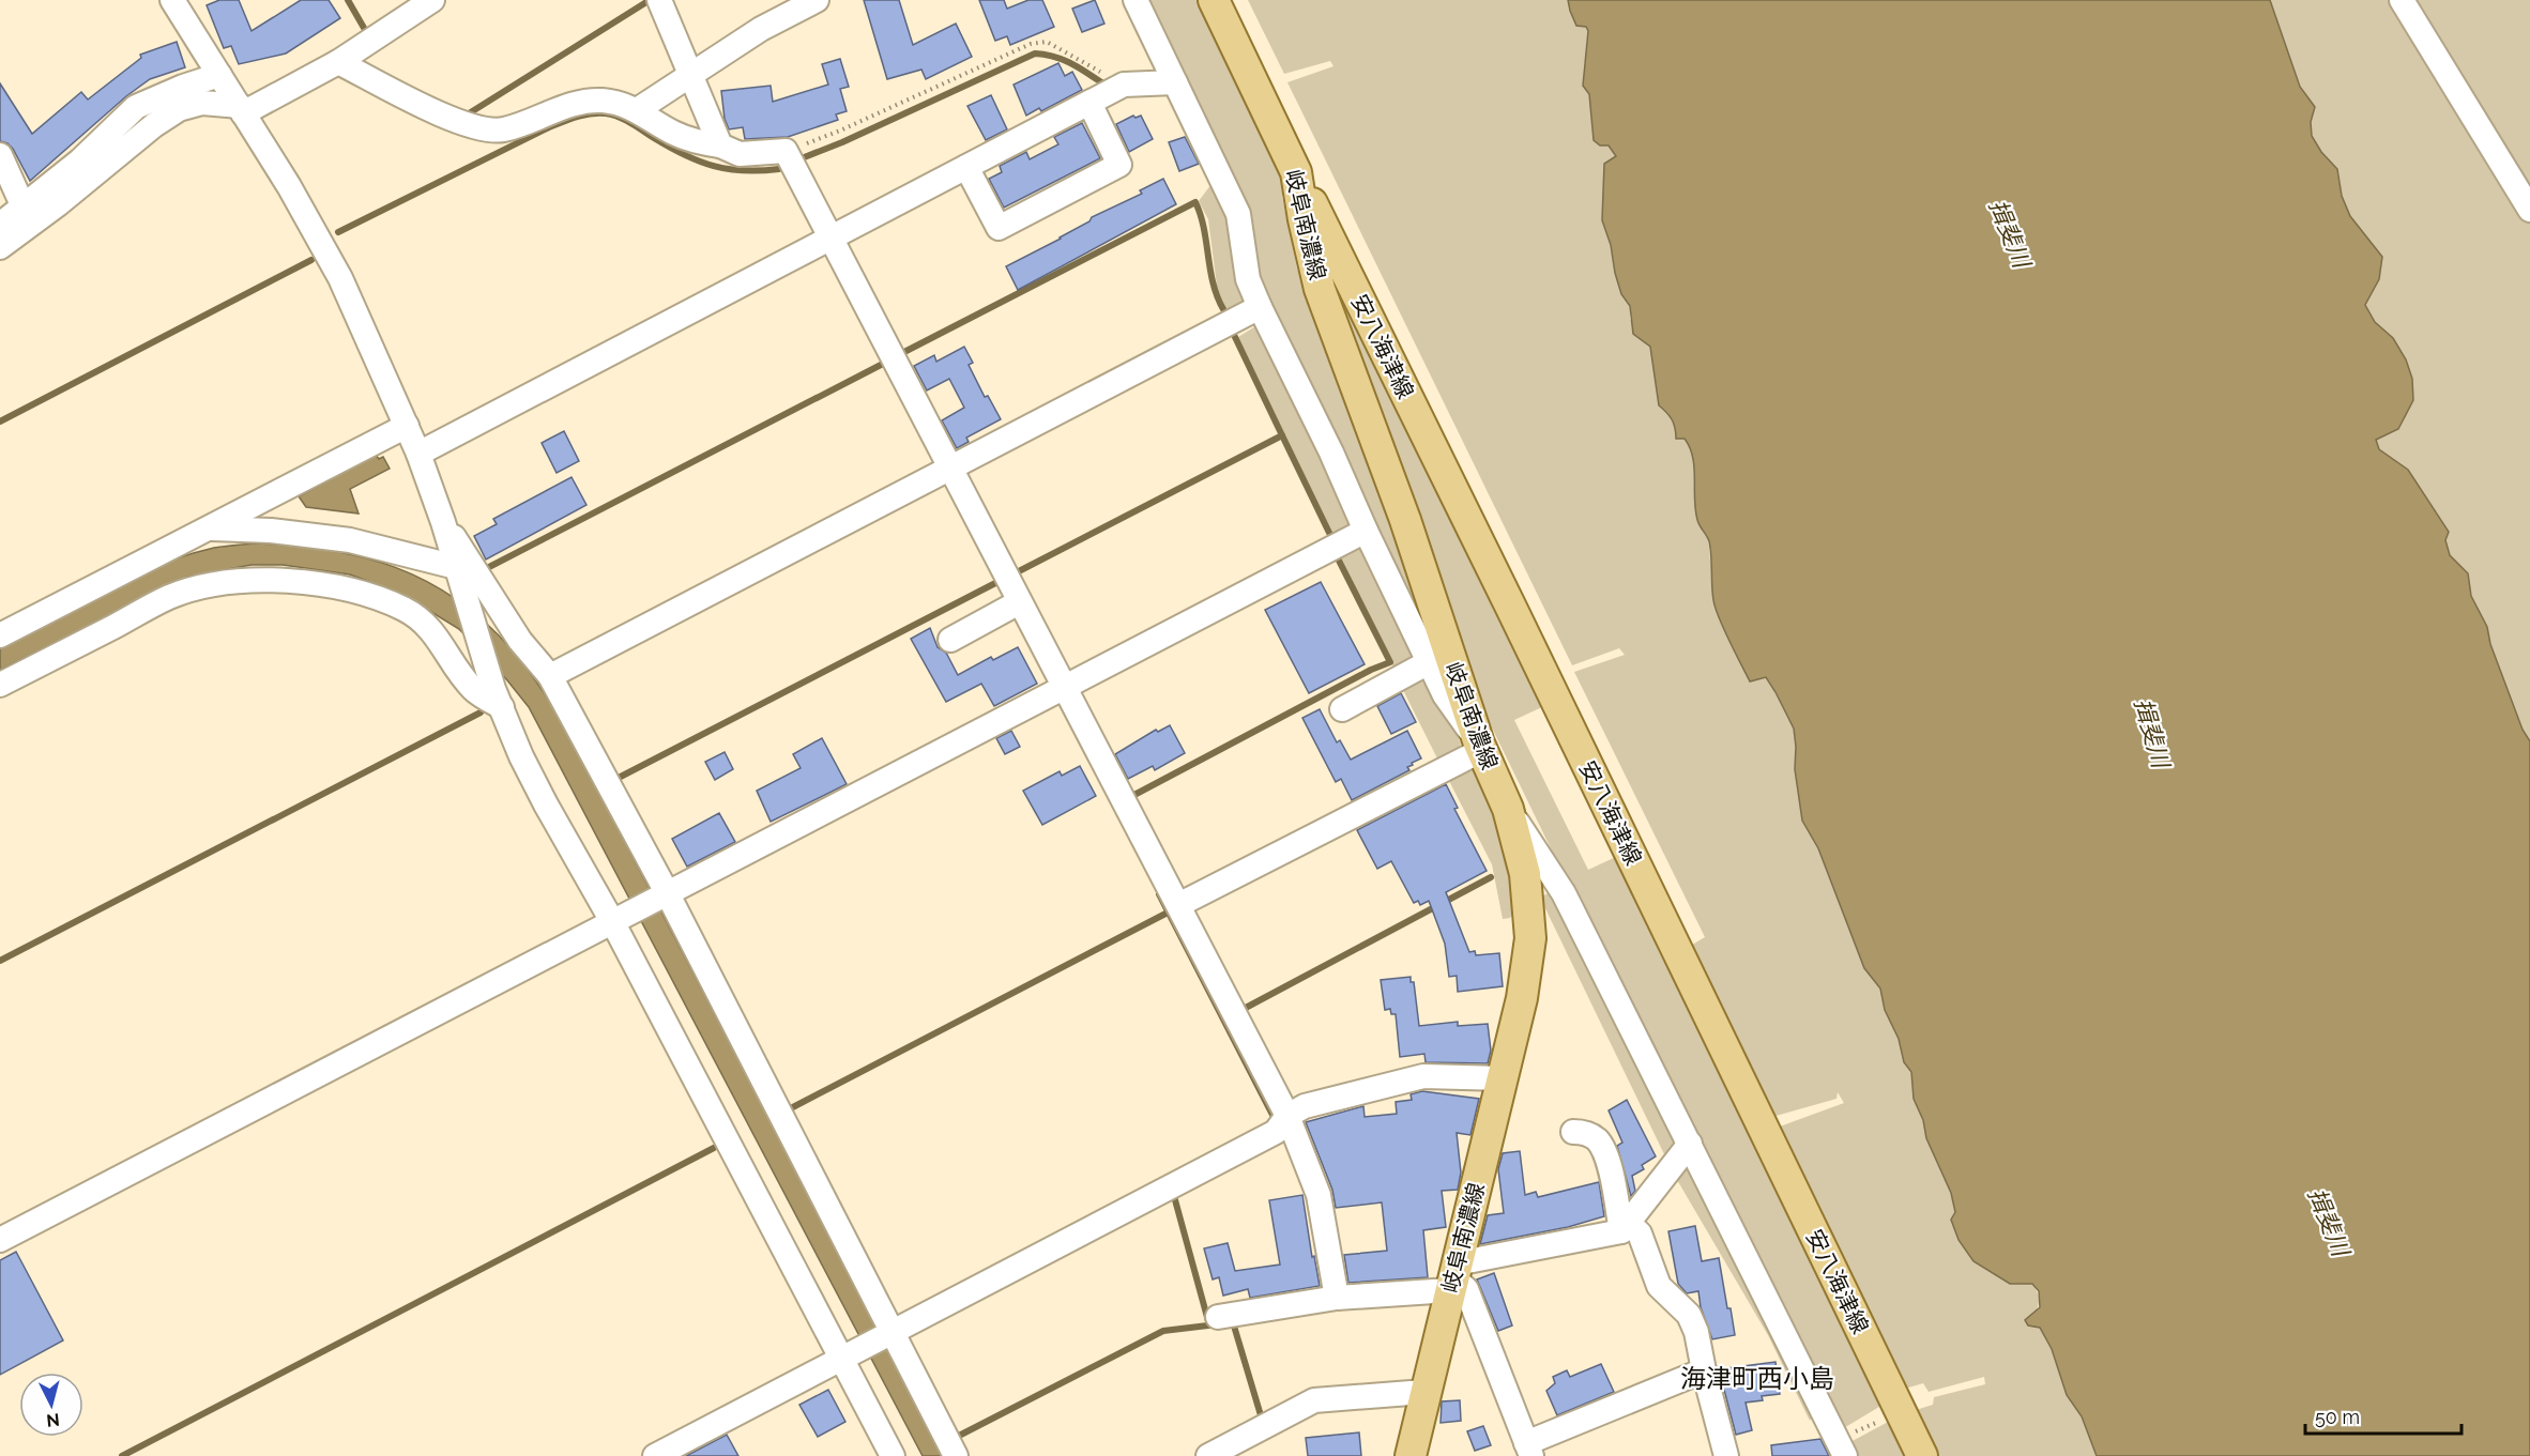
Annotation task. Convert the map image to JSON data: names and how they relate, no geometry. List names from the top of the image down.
{
  "streets": {
    "main road": ["岐阜南濃線", "安八海津線"]
  },
  "crossings": [
    ["岐阜南濃線", "安八海津線"]
  ],
  "districts": ["海津町西小島"],
  "water": ["揖斐川"],
  "scale_bar": "50 m",
  "north": "bottom"
}
